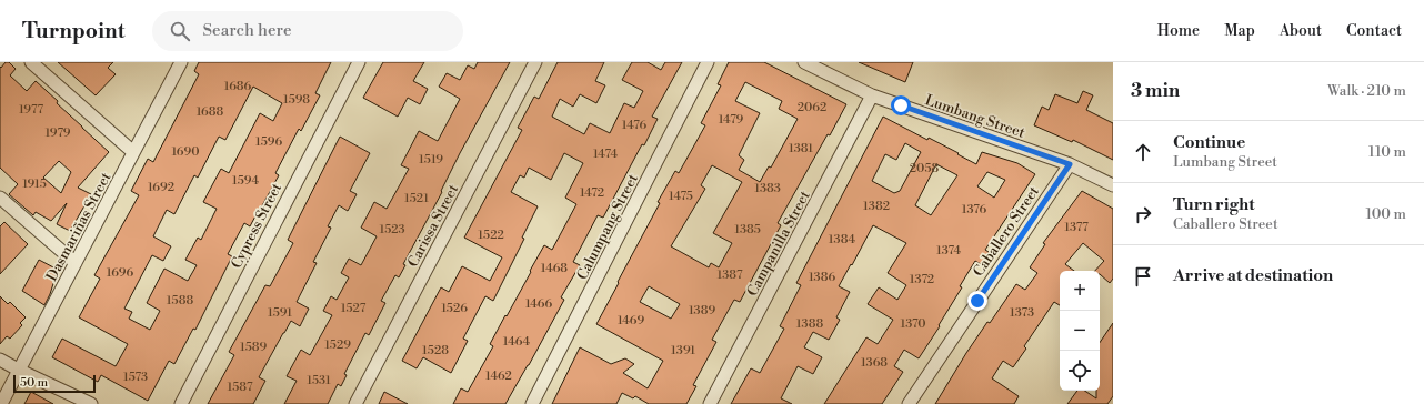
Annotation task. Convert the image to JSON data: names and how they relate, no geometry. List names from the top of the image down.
{
  "streets": {
    "street": [
      "Lumbang Street",
      "Cypress Street",
      "Carissa Street",
      "Dasmariñas Street",
      "Calumpang Street",
      "Caballero Street",
      "Campanilla Street"
    ]
  },
  "crossings": [
    ["Lumbang Street", "Caballero Street"],
    ["Lumbang Street", "Campanilla Street"]
  ],
  "house_numbers": [
    "1686",
    "1598",
    "2062",
    "1977",
    "1688",
    "1479",
    "1476",
    "1979",
    "1596",
    "1381",
    "1690",
    "1474",
    "1519",
    "2058",
    "1594",
    "1915",
    "1692",
    "1383",
    "1472",
    "1475",
    "1521",
    "1382",
    "1376",
    "1377",
    "1523",
    "1385",
    "1522",
    "1384",
    "1374",
    "1468",
    "1696",
    "1387",
    "1386",
    "1372",
    "1588",
    "1466",
    "1527",
    "1526",
    "1389",
    "1591",
    "1373",
    "1469",
    "1388",
    "1370",
    "1464",
    "1529",
    "1589",
    "1528",
    "1391",
    "1368",
    "1462",
    "1573",
    "1531",
    "1587"
  ],
  "scale_bar": "50 m",
  "page": {
    "header": "Turnpoint",
    "search": "Search here",
    "nav": [
      "Home",
      "Map",
      "About",
      "Contact"
    ],
    "heading": ["3 min", "Walk · 210 m"],
    "list": [
      ["Continue", "Lumbang Street", "110 m"],
      ["Turn right", "Caballero Street", "100 m"],
      "Arrive at destination"
    ],
    "map_buttons": ["+", "−"],
    "scale": "50 m"
  }
}
